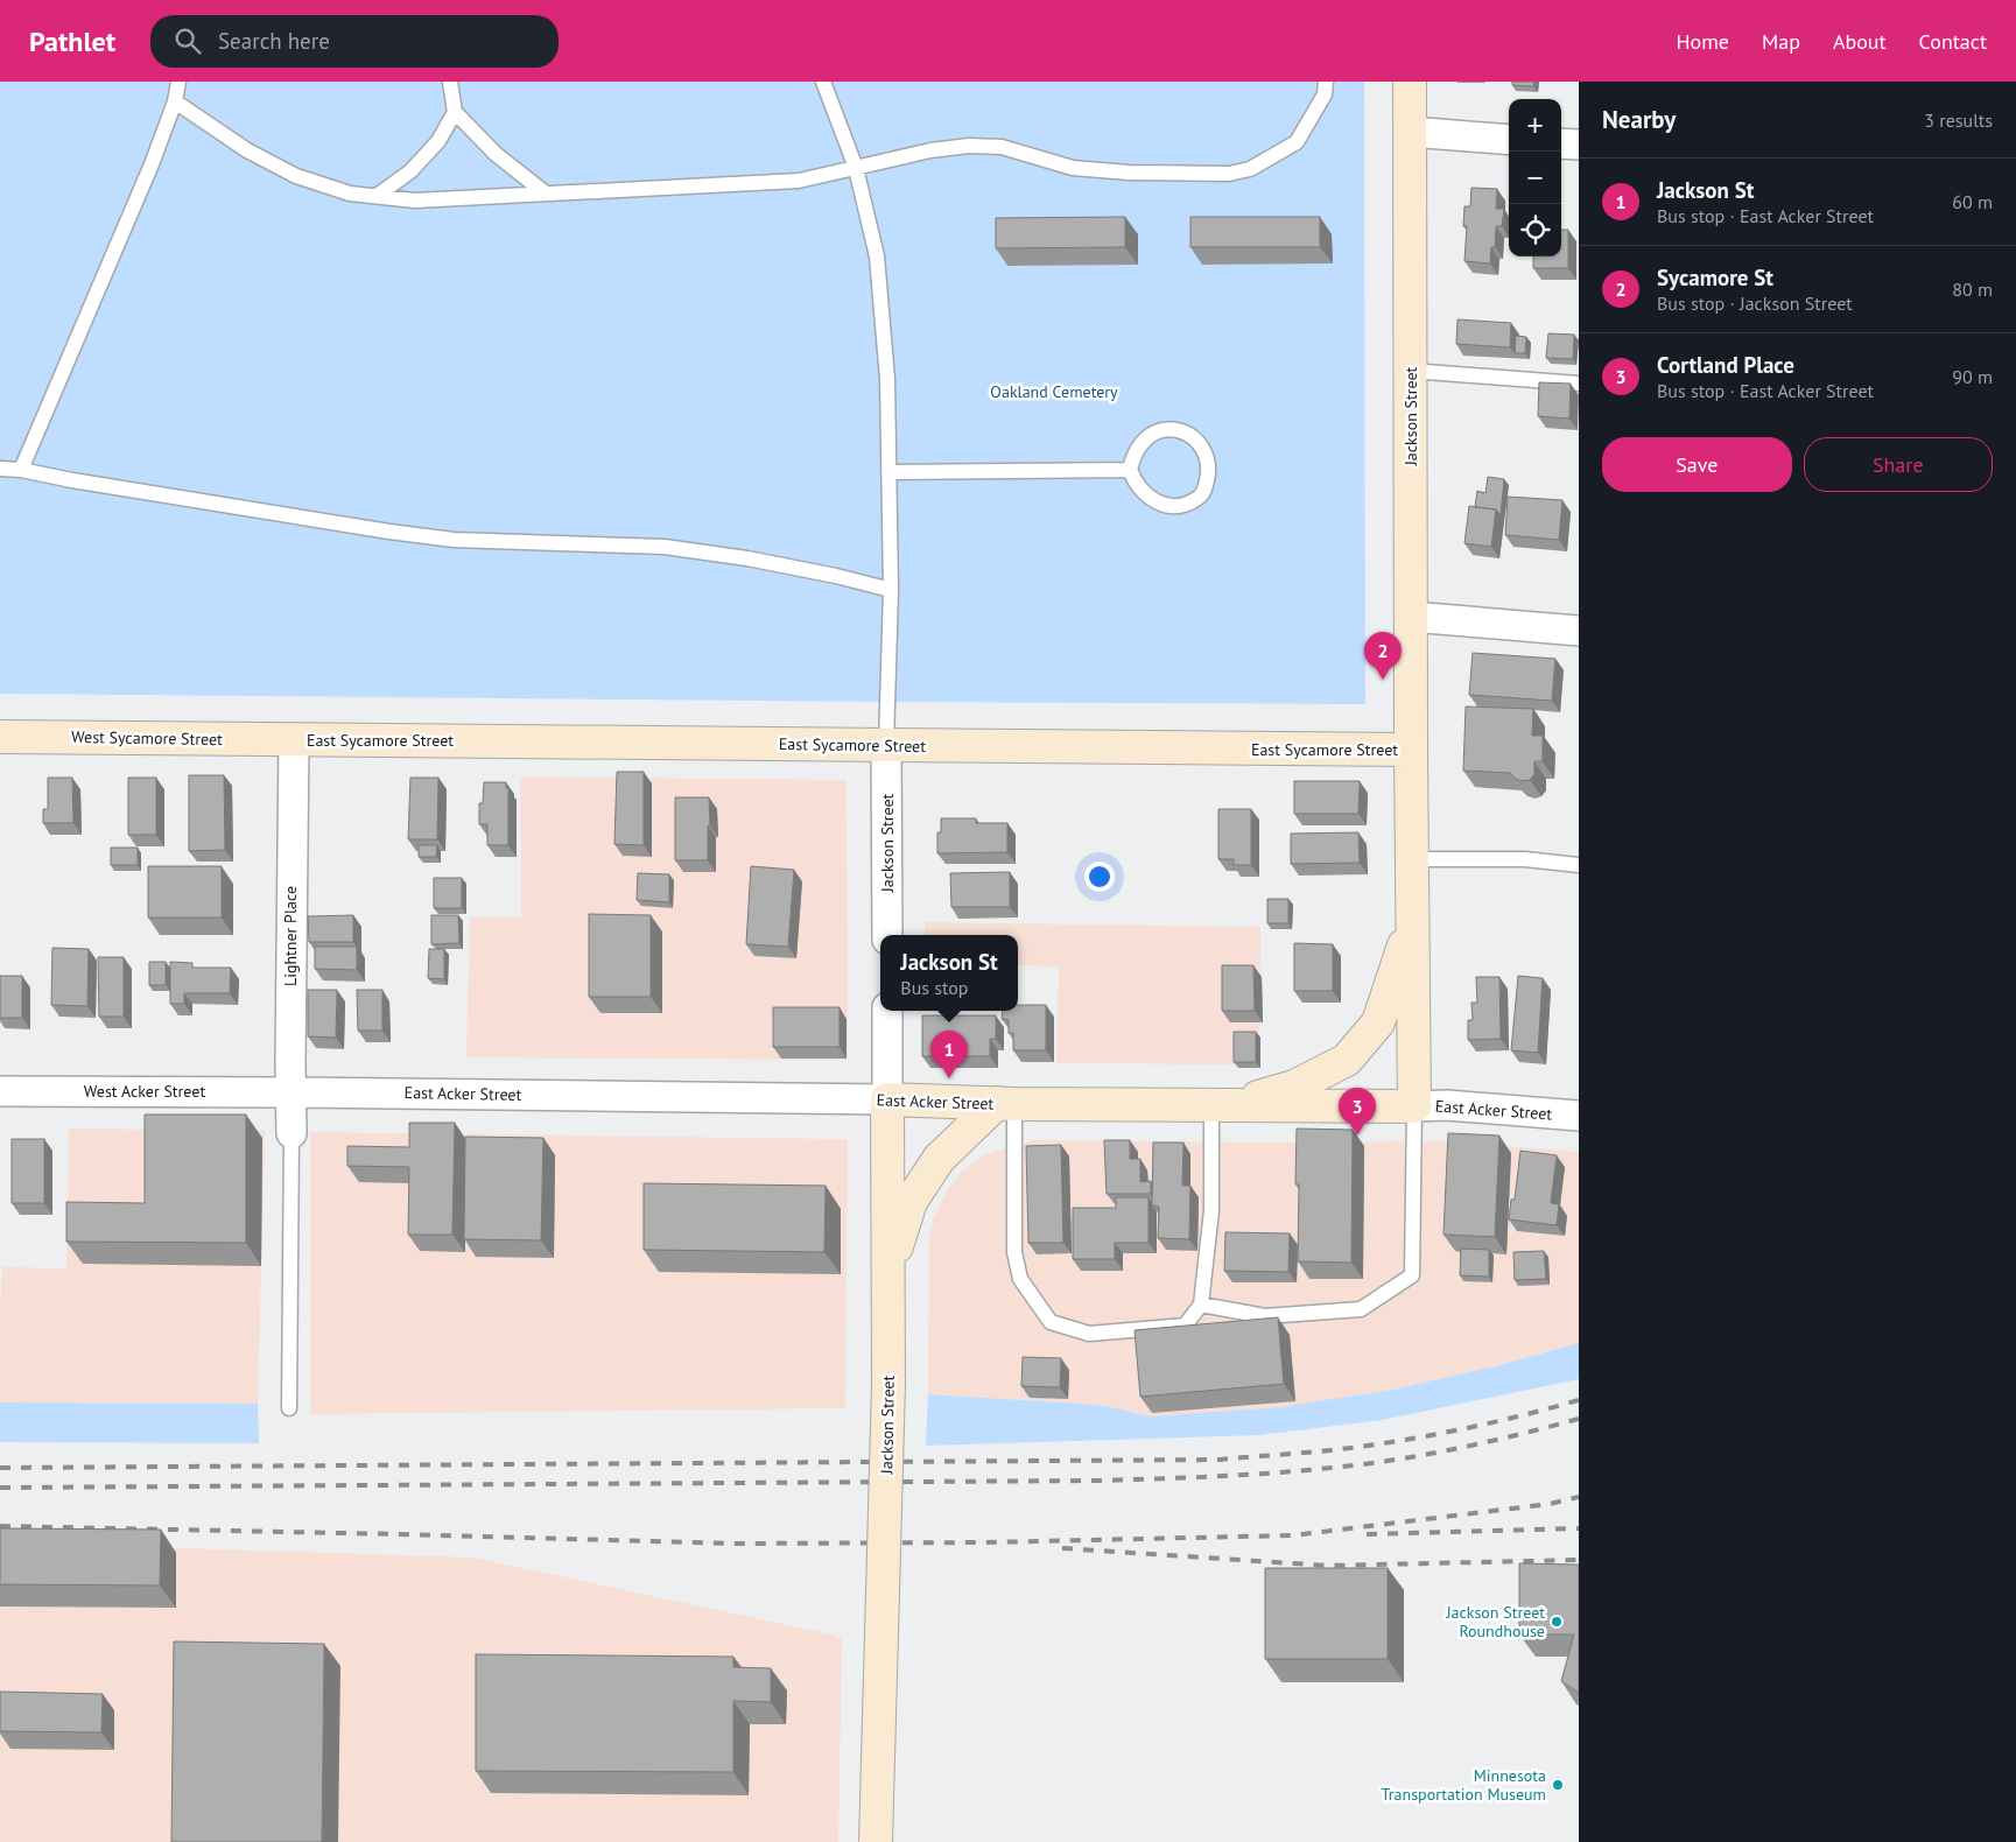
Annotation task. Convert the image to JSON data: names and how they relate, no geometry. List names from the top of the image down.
{
  "streets": {
    "street": [
      "Jackson Street",
      "West Sycamore Street",
      "East Sycamore Street",
      "Lightner Place",
      "West Acker Street",
      "East Acker Street"
    ]
  },
  "crossings": [
    ["Jackson Street", "East Sycamore Street"],
    ["Jackson Street", "East Acker Street"],
    ["West Sycamore Street", "East Sycamore Street"],
    ["West Sycamore Street", "Lightner Place"],
    ["East Sycamore Street", "Lightner Place"],
    ["Lightner Place", "West Acker Street"],
    ["Lightner Place", "East Acker Street"],
    ["West Acker Street", "East Acker Street"]
  ],
  "parks": ["Oakland Cemetery"],
  "places": ["Jackson Street Roundhouse", "Minnesota Transportation Museum"],
  "page": {
    "header": "Pathlet",
    "search": "Search here",
    "nav": [
      "Home",
      "Map",
      "About",
      "Contact"
    ],
    "heading": ["Nearby", "3 results"],
    "map_buttons": ["+", "−"],
    "list": [
      {
        "mark": "1",
        "name": "Jackson St",
        "note": "Bus stop · East Acker Street",
        "value": "60 m"
      },
      {
        "mark": "2",
        "name": "Sycamore St",
        "note": "Bus stop · Jackson Street",
        "value": "80 m"
      },
      {
        "mark": "3",
        "name": "Cortland Place",
        "note": "Bus stop · East Acker Street",
        "value": "90 m"
      }
    ],
    "buttons": ["Save", "Share"],
    "pins": ["2", "1", "3"],
    "popup": ["Jackson St", "Bus stop"]
  }
}
